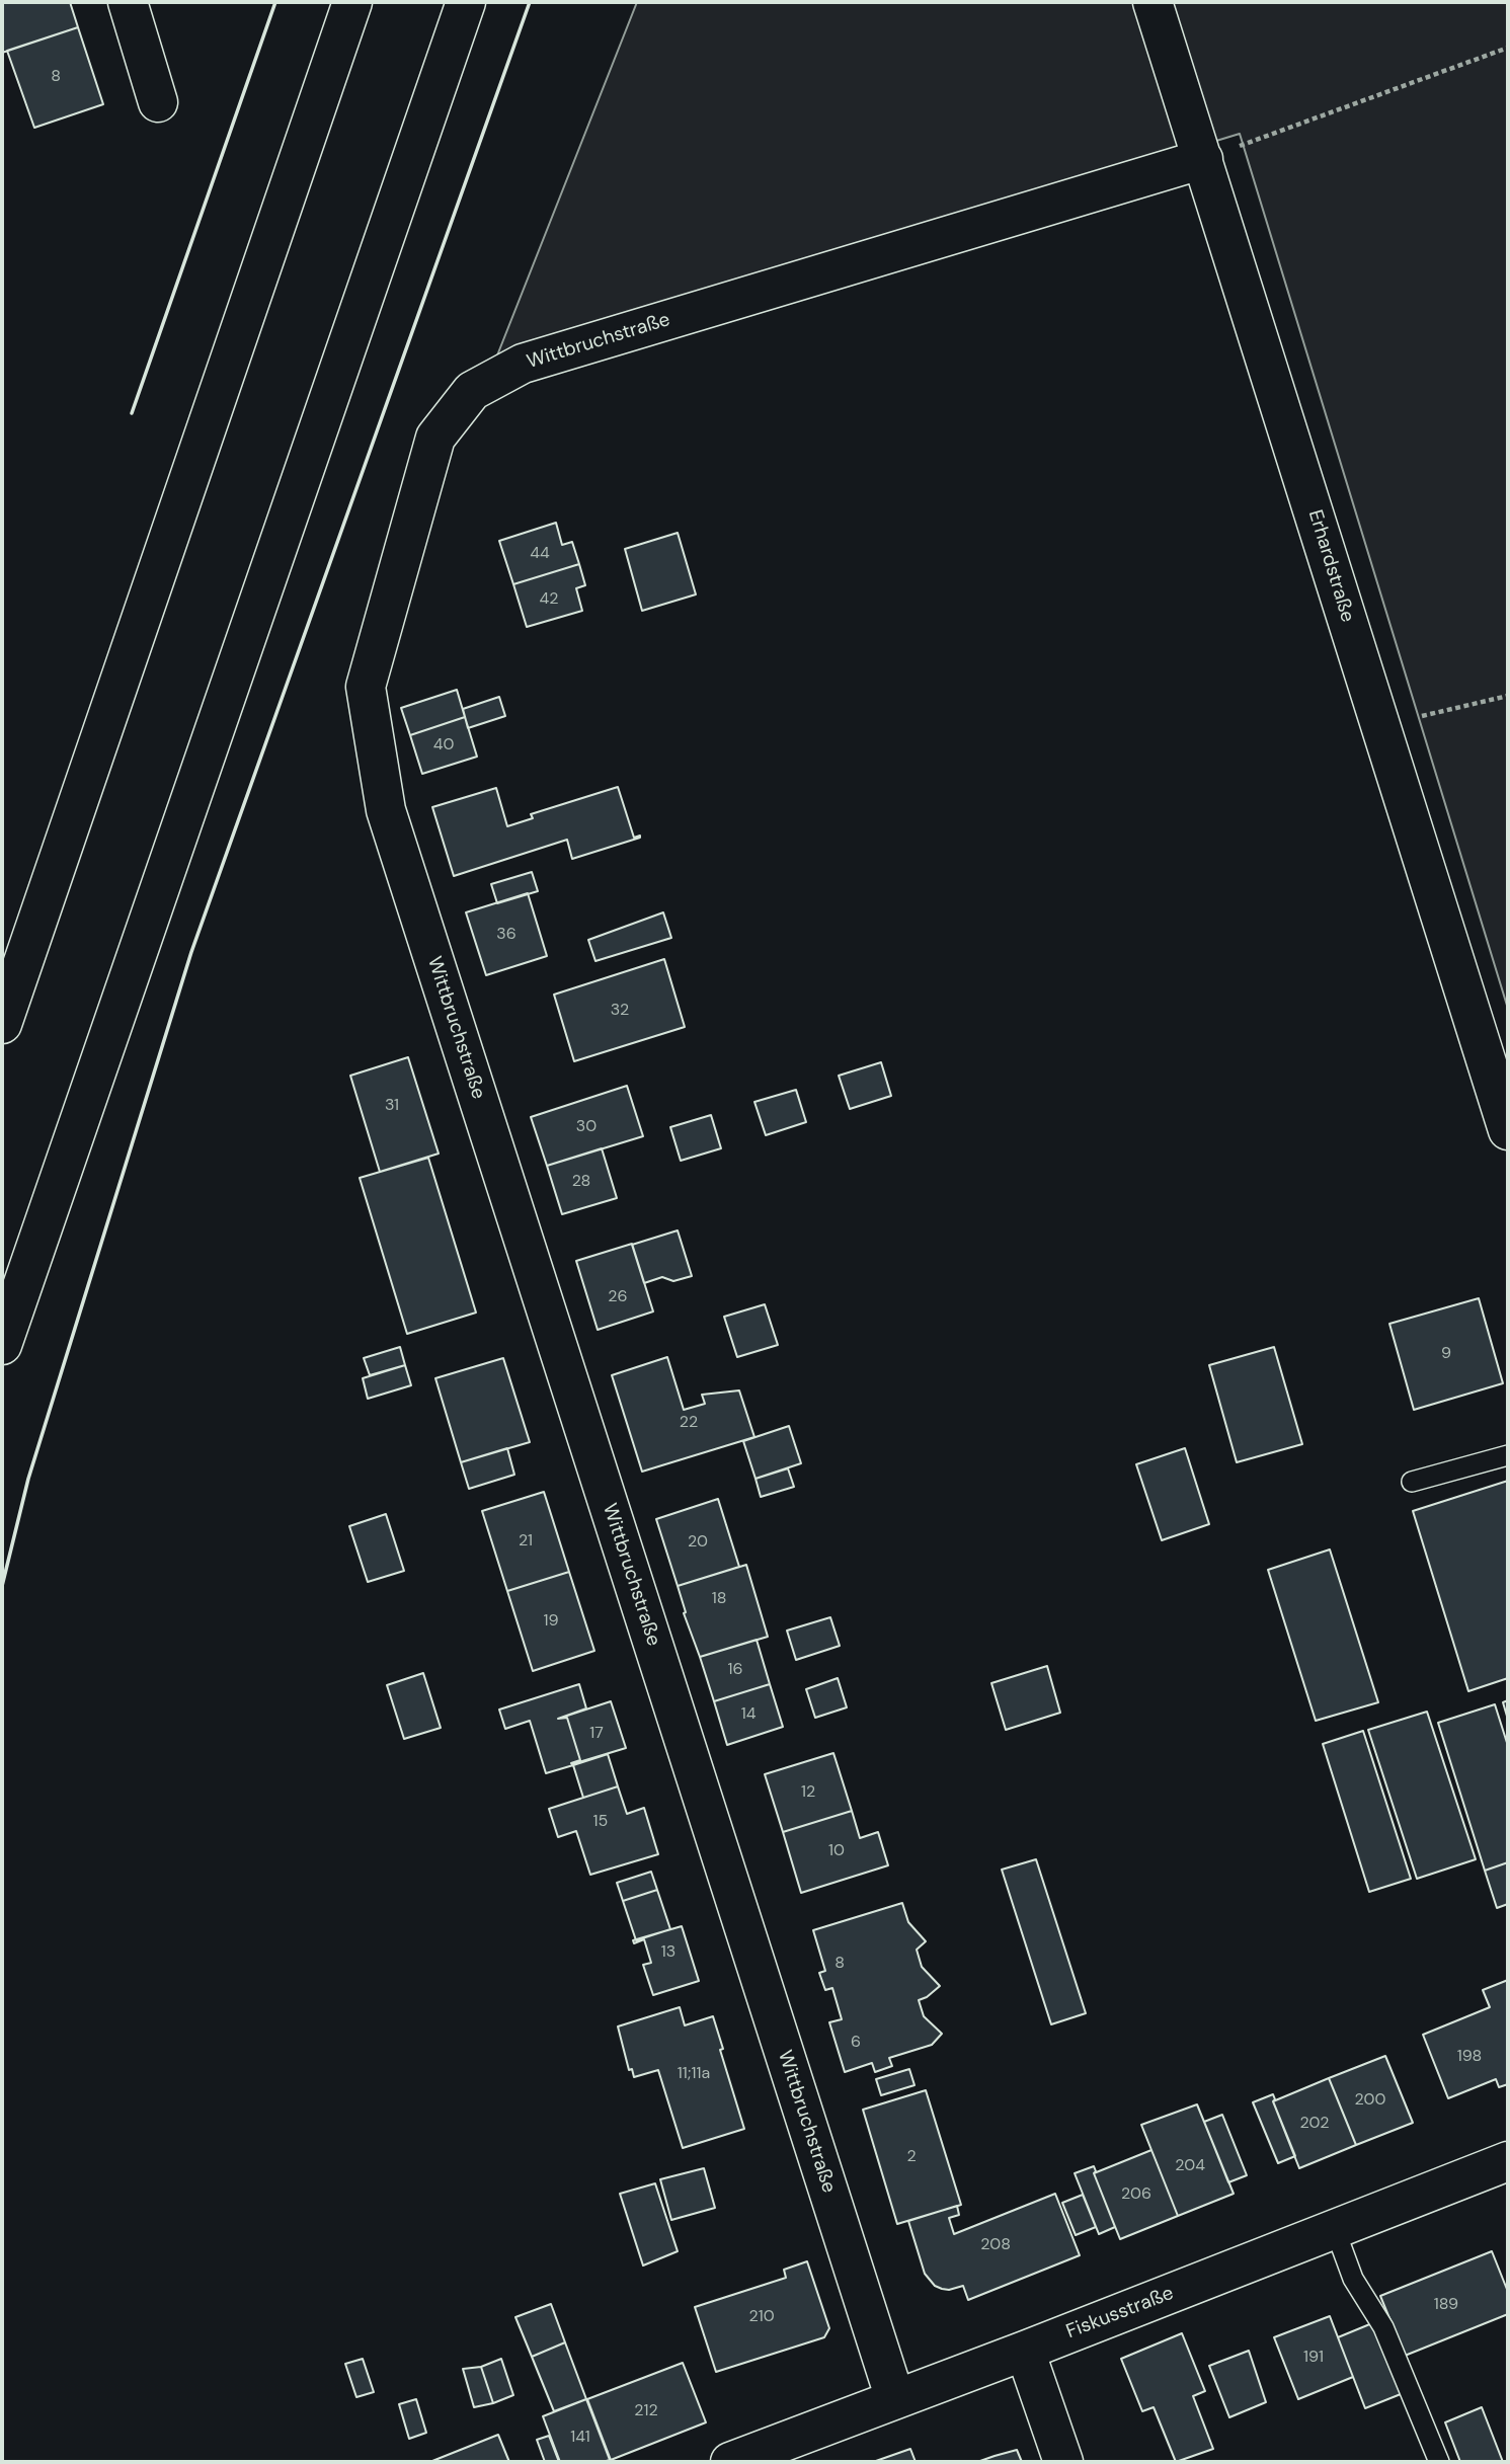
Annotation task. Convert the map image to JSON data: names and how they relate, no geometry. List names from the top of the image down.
{
  "streets": {
    "main road": ["Wittbruchstraße", "Erhardstraße", "Fiskusstraße"]
  },
  "crossings": [
    ["Wittbruchstraße", "Erhardstraße"],
    ["Wittbruchstraße", "Fiskusstraße"]
  ],
  "house_numbers": [
    "8",
    "44",
    "42",
    "40",
    "36",
    "32",
    "31",
    "30",
    "28",
    "26",
    "9",
    "22",
    "21",
    "20",
    "18",
    "19",
    "16",
    "14",
    "17",
    "12",
    "15",
    "10",
    "13",
    "8",
    "6",
    "198",
    "11;11a",
    "200",
    "202",
    "2",
    "204",
    "206",
    "208",
    "189",
    "210",
    "191",
    "212",
    "141"
  ]
}
